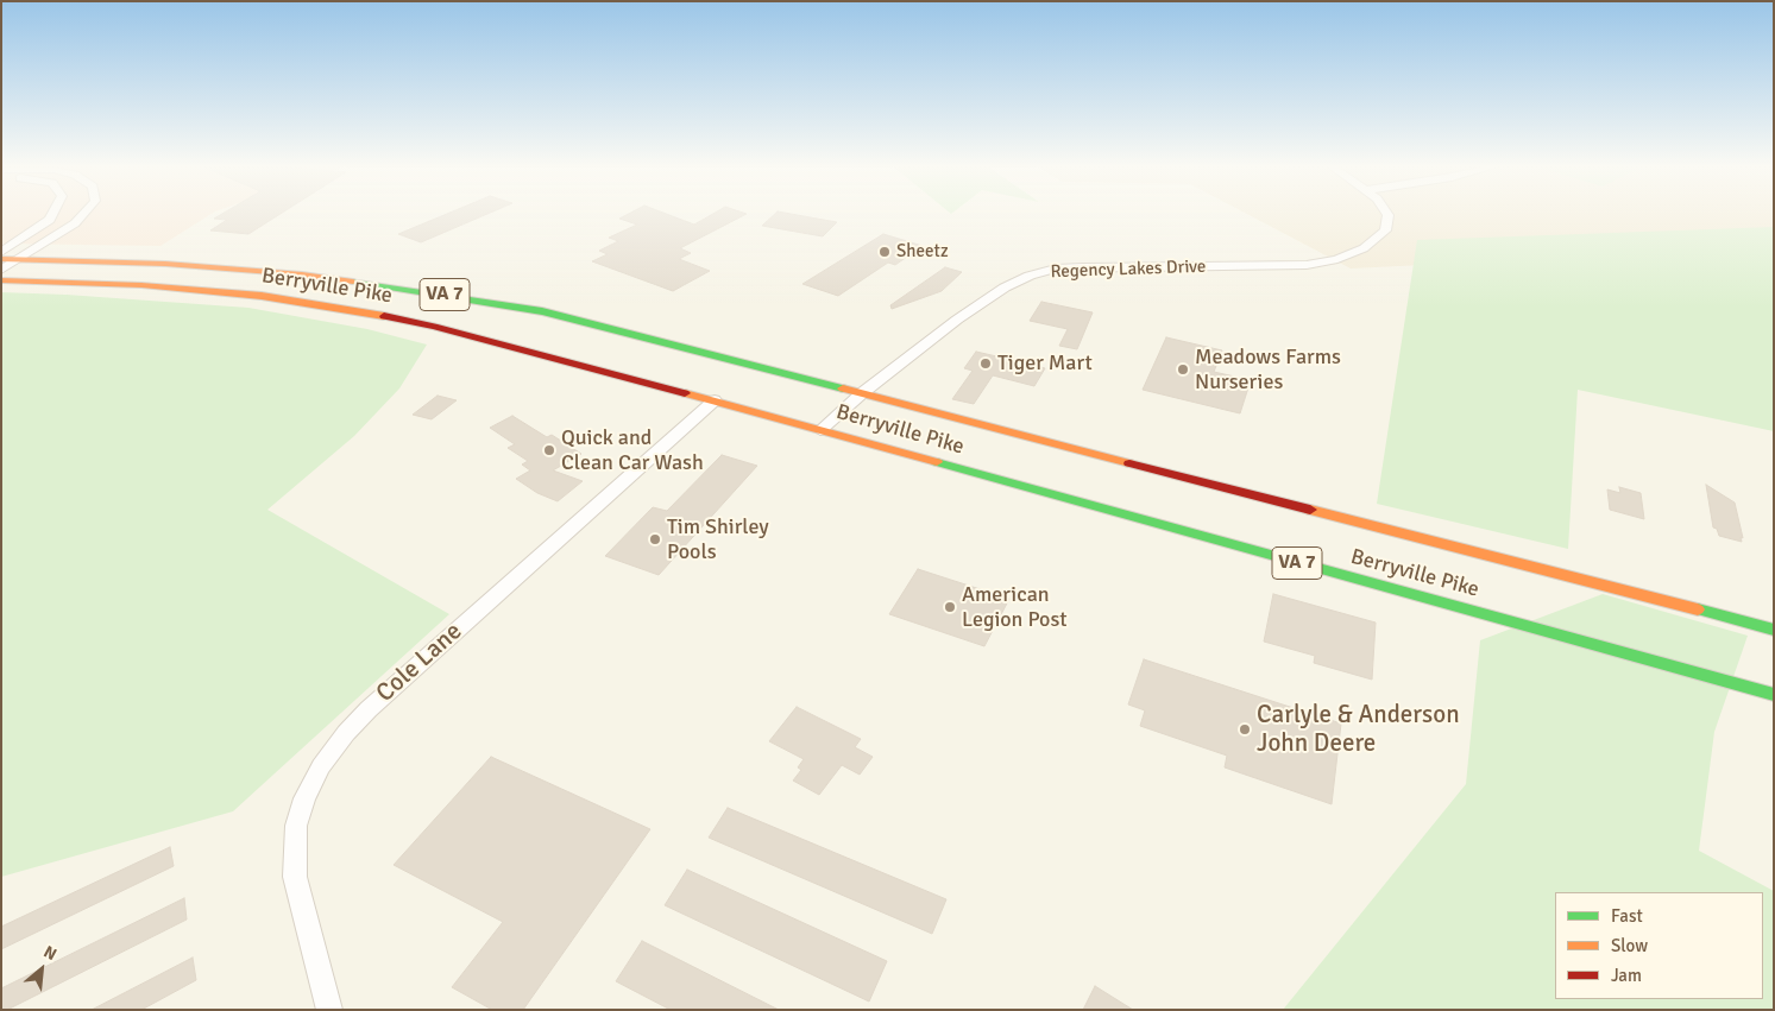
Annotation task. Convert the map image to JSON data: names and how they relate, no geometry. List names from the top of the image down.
{
  "streets": {
    "highway": ["Berryville Pike", "VA 7"],
    "street": ["Regency Lakes Drive", "Cole Lane"]
  },
  "crossings": [
    ["Regency Lakes Drive", "Berryville Pike"],
    ["Berryville Pike", "Cole Lane"]
  ],
  "places": [
    "Sheetz",
    "Tiger Mart",
    "Meadows Farms Nurseries",
    "Quick and Clean Car Wash",
    "Tim Shirley Pools",
    "American Legion Post",
    "Carlyle & Anderson John Deere"
  ],
  "legend": ["Fast", "Slow", "Jam"],
  "north": "top right"
}
